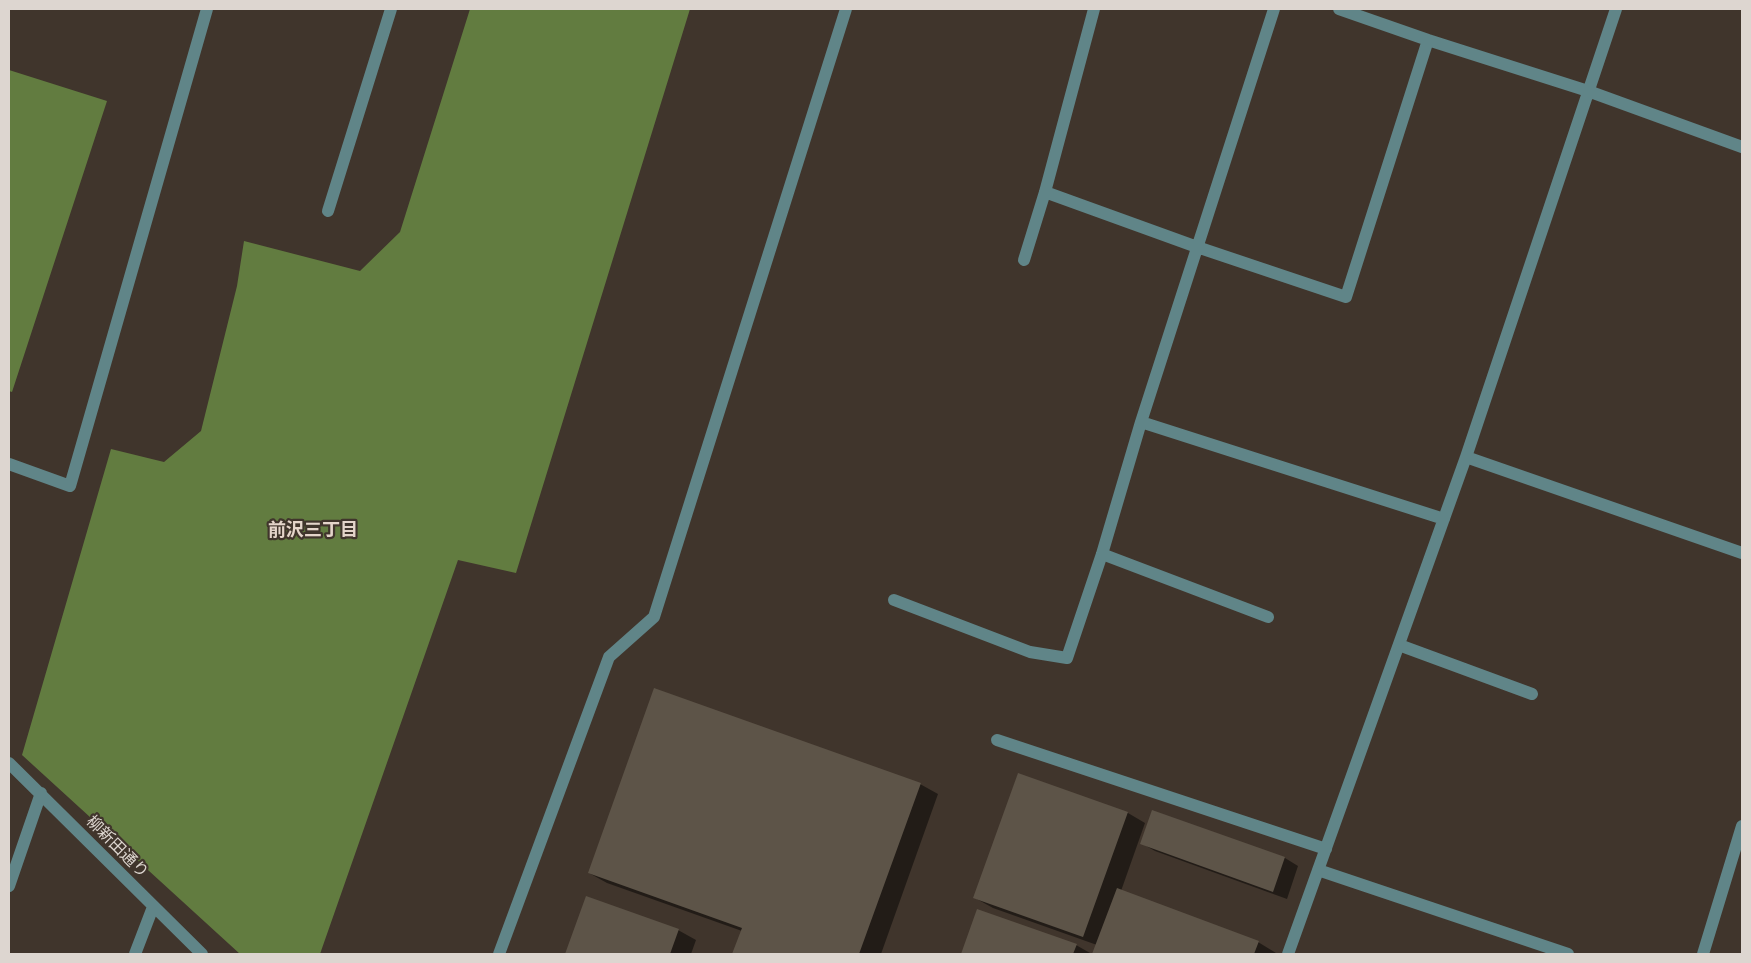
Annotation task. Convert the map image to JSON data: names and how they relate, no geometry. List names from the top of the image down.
{
  "streets": {
    "street": ["柳新田通り"]
  },
  "districts": ["前沢三丁目"]
}
